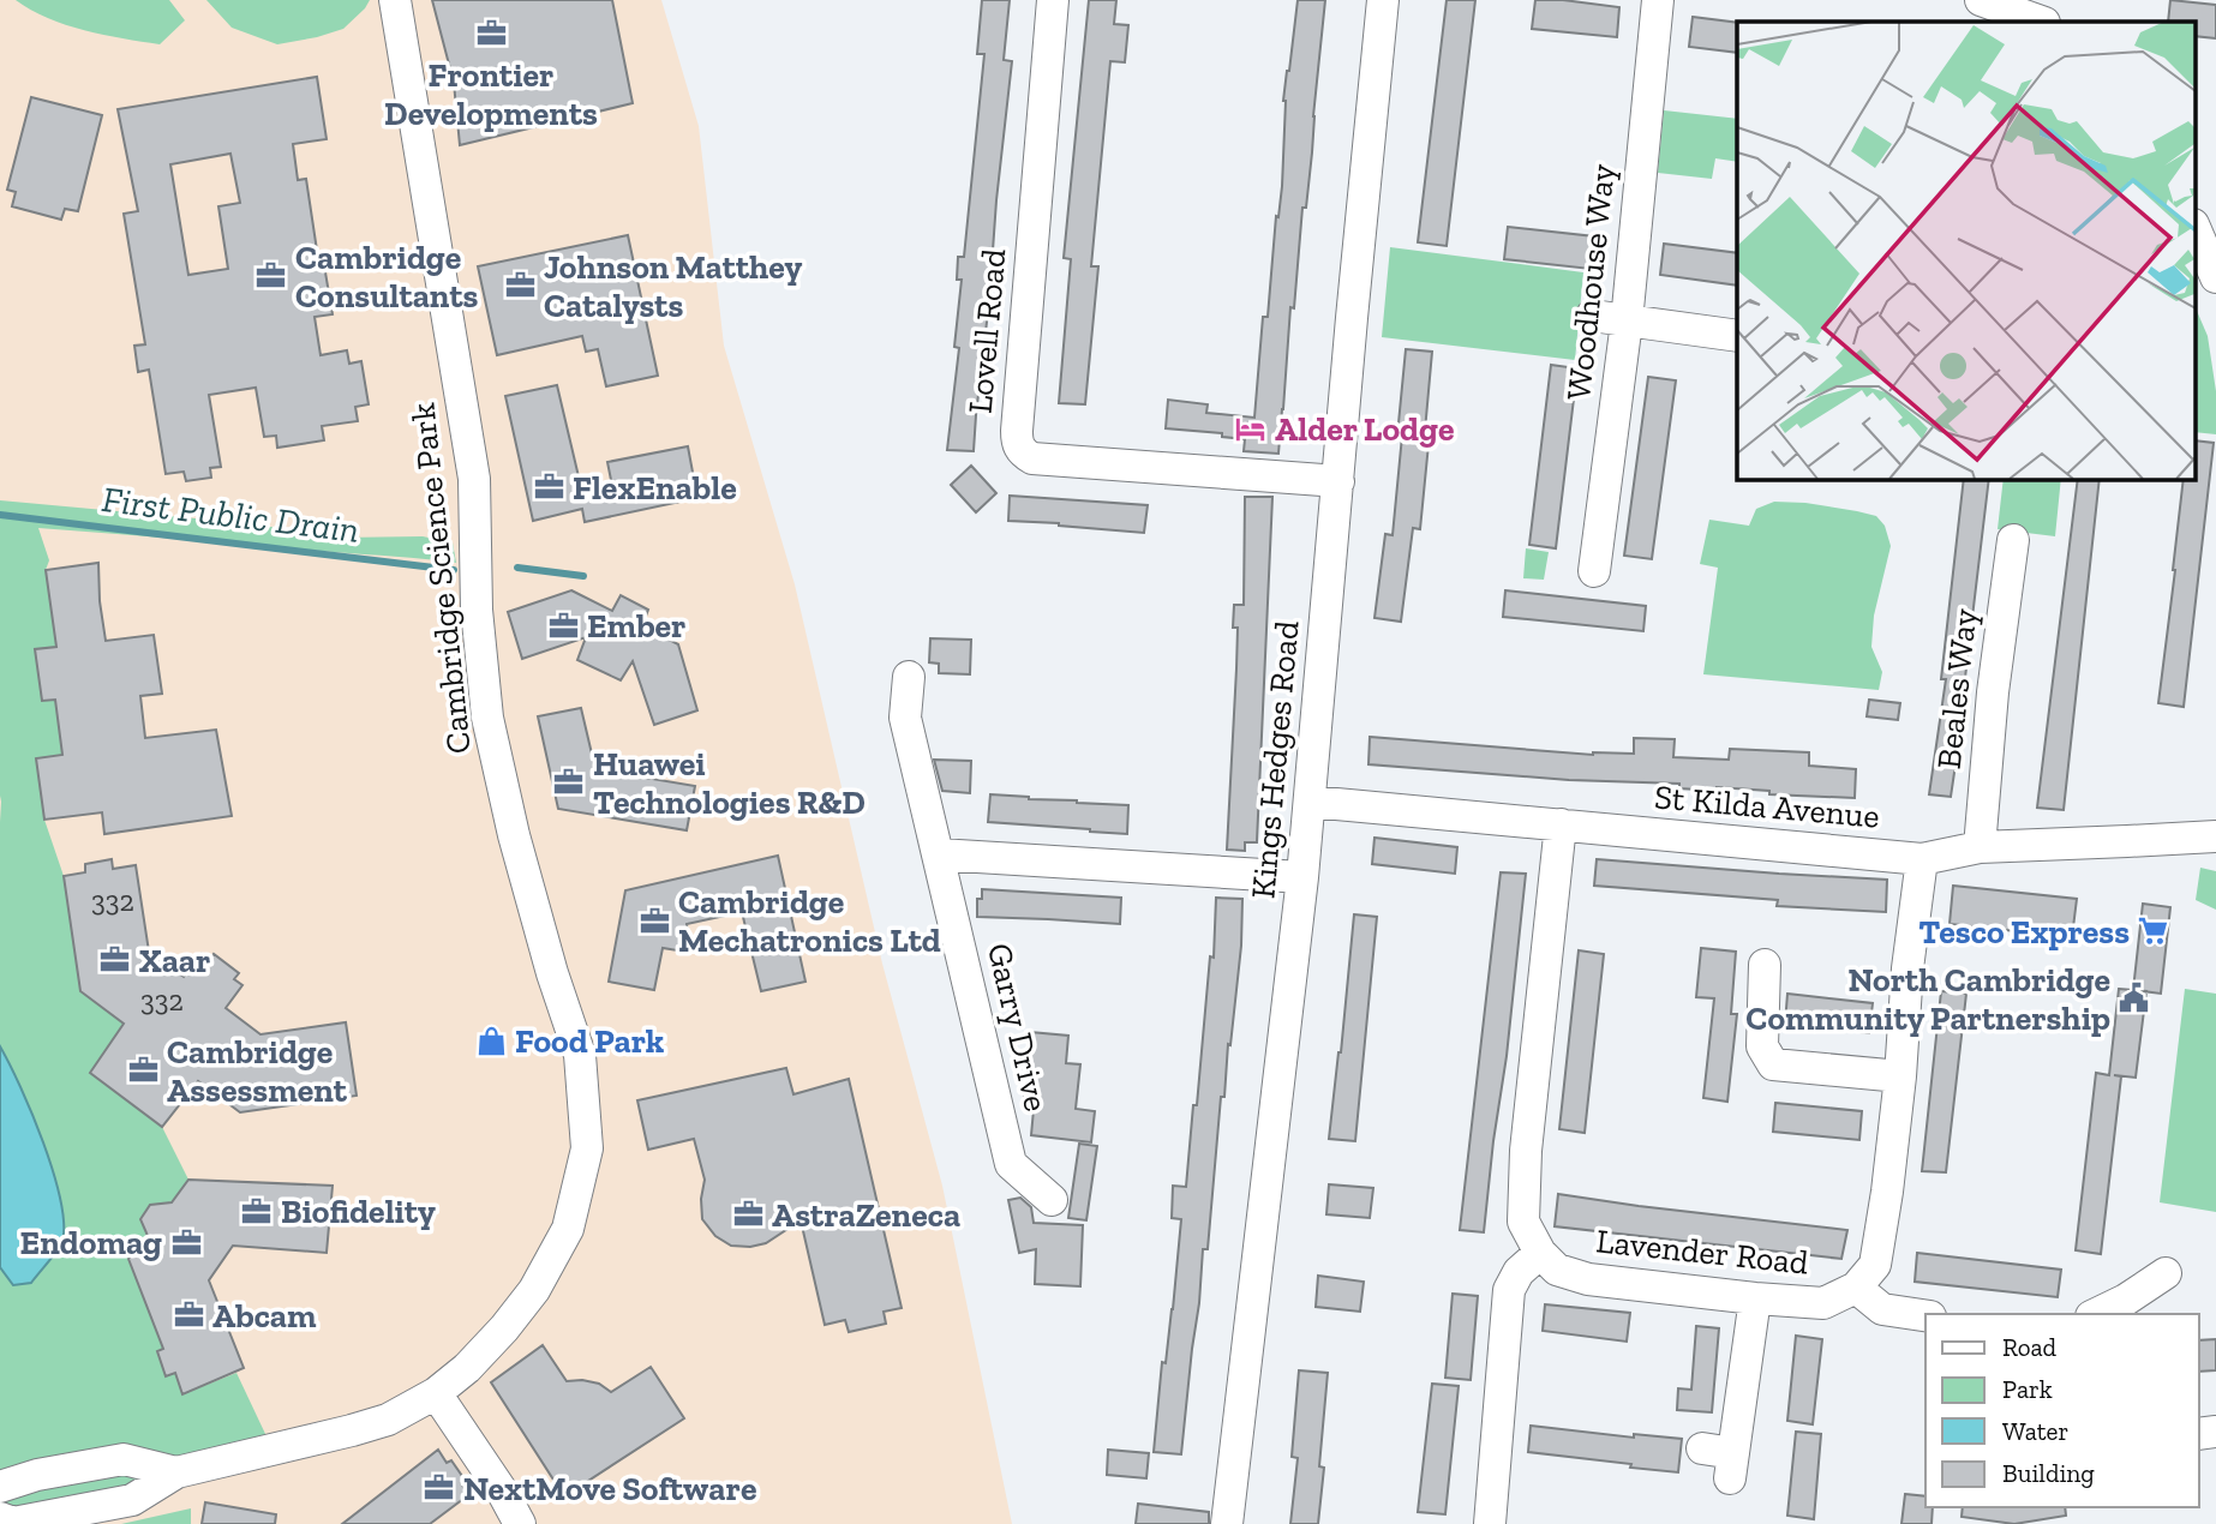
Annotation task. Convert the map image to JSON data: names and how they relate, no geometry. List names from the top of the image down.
{
  "streets": {
    "street": [
      "Woodhouse Way",
      "Lovell Road",
      "Cambridge Science Park",
      "Beales Way",
      "Kings Hedges Road",
      "St Kilda Avenue",
      "Garry Drive",
      "Lavender Road"
    ]
  },
  "crossings": [
    ["Lovell Road", "Kings Hedges Road"],
    ["Beales Way", "St Kilda Avenue"],
    ["Kings Hedges Road", "St Kilda Avenue"],
    ["St Kilda Avenue", "Lavender Road"]
  ],
  "water": ["First Public Drain"],
  "places": {
    "office": [
      "Frontier Developments",
      "Cambridge Consultants",
      "Johnson Matthey Catalysts",
      "FlexEnable",
      "Ember",
      "Huawei Technologies R&D",
      "Cambridge Mechatronics Ltd",
      "Xaar",
      "Cambridge Assessment",
      "Biofidelity",
      "AstraZeneca",
      "Endomag",
      "Abcam",
      "NextMove Software"
    ],
    "hotel": ["Alder Lodge"],
    "supermarket": ["Tesco Express"],
    "public building": ["North Cambridge Community Partnership"],
    "shop": ["Food Park"]
  },
  "house_numbers": ["332", "332"],
  "legend": [
    "Road",
    "Park",
    "Water",
    "Building"
  ]
}
